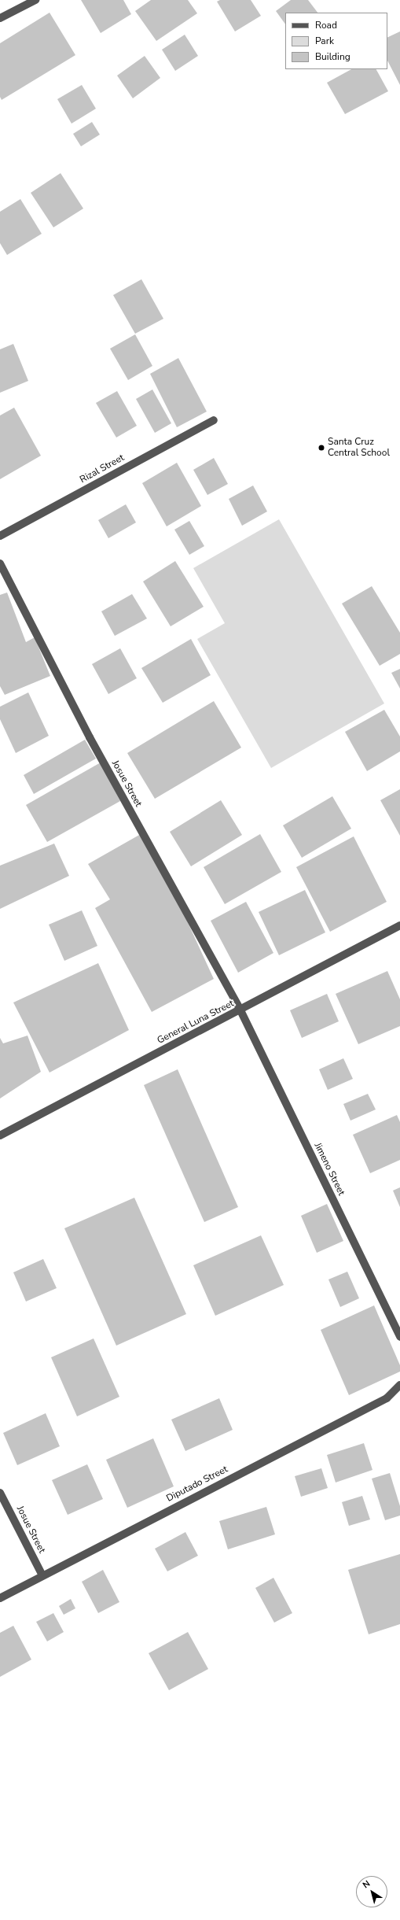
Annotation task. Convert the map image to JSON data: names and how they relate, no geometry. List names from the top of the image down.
{
  "streets": {
    "street": [
      "Rizal Street",
      "Josue Street",
      "General Luna Street",
      "Jimeno Street",
      "Diputado Street"
    ]
  },
  "crossings": [
    ["Josue Street", "General Luna Street"],
    ["Josue Street", "Jimeno Street"],
    ["Josue Street", "Diputado Street"],
    ["General Luna Street", "Jimeno Street"]
  ],
  "places": ["Santa Cruz Central School"],
  "legend": ["Road", "Park", "Building"],
  "north": "top left"
}
